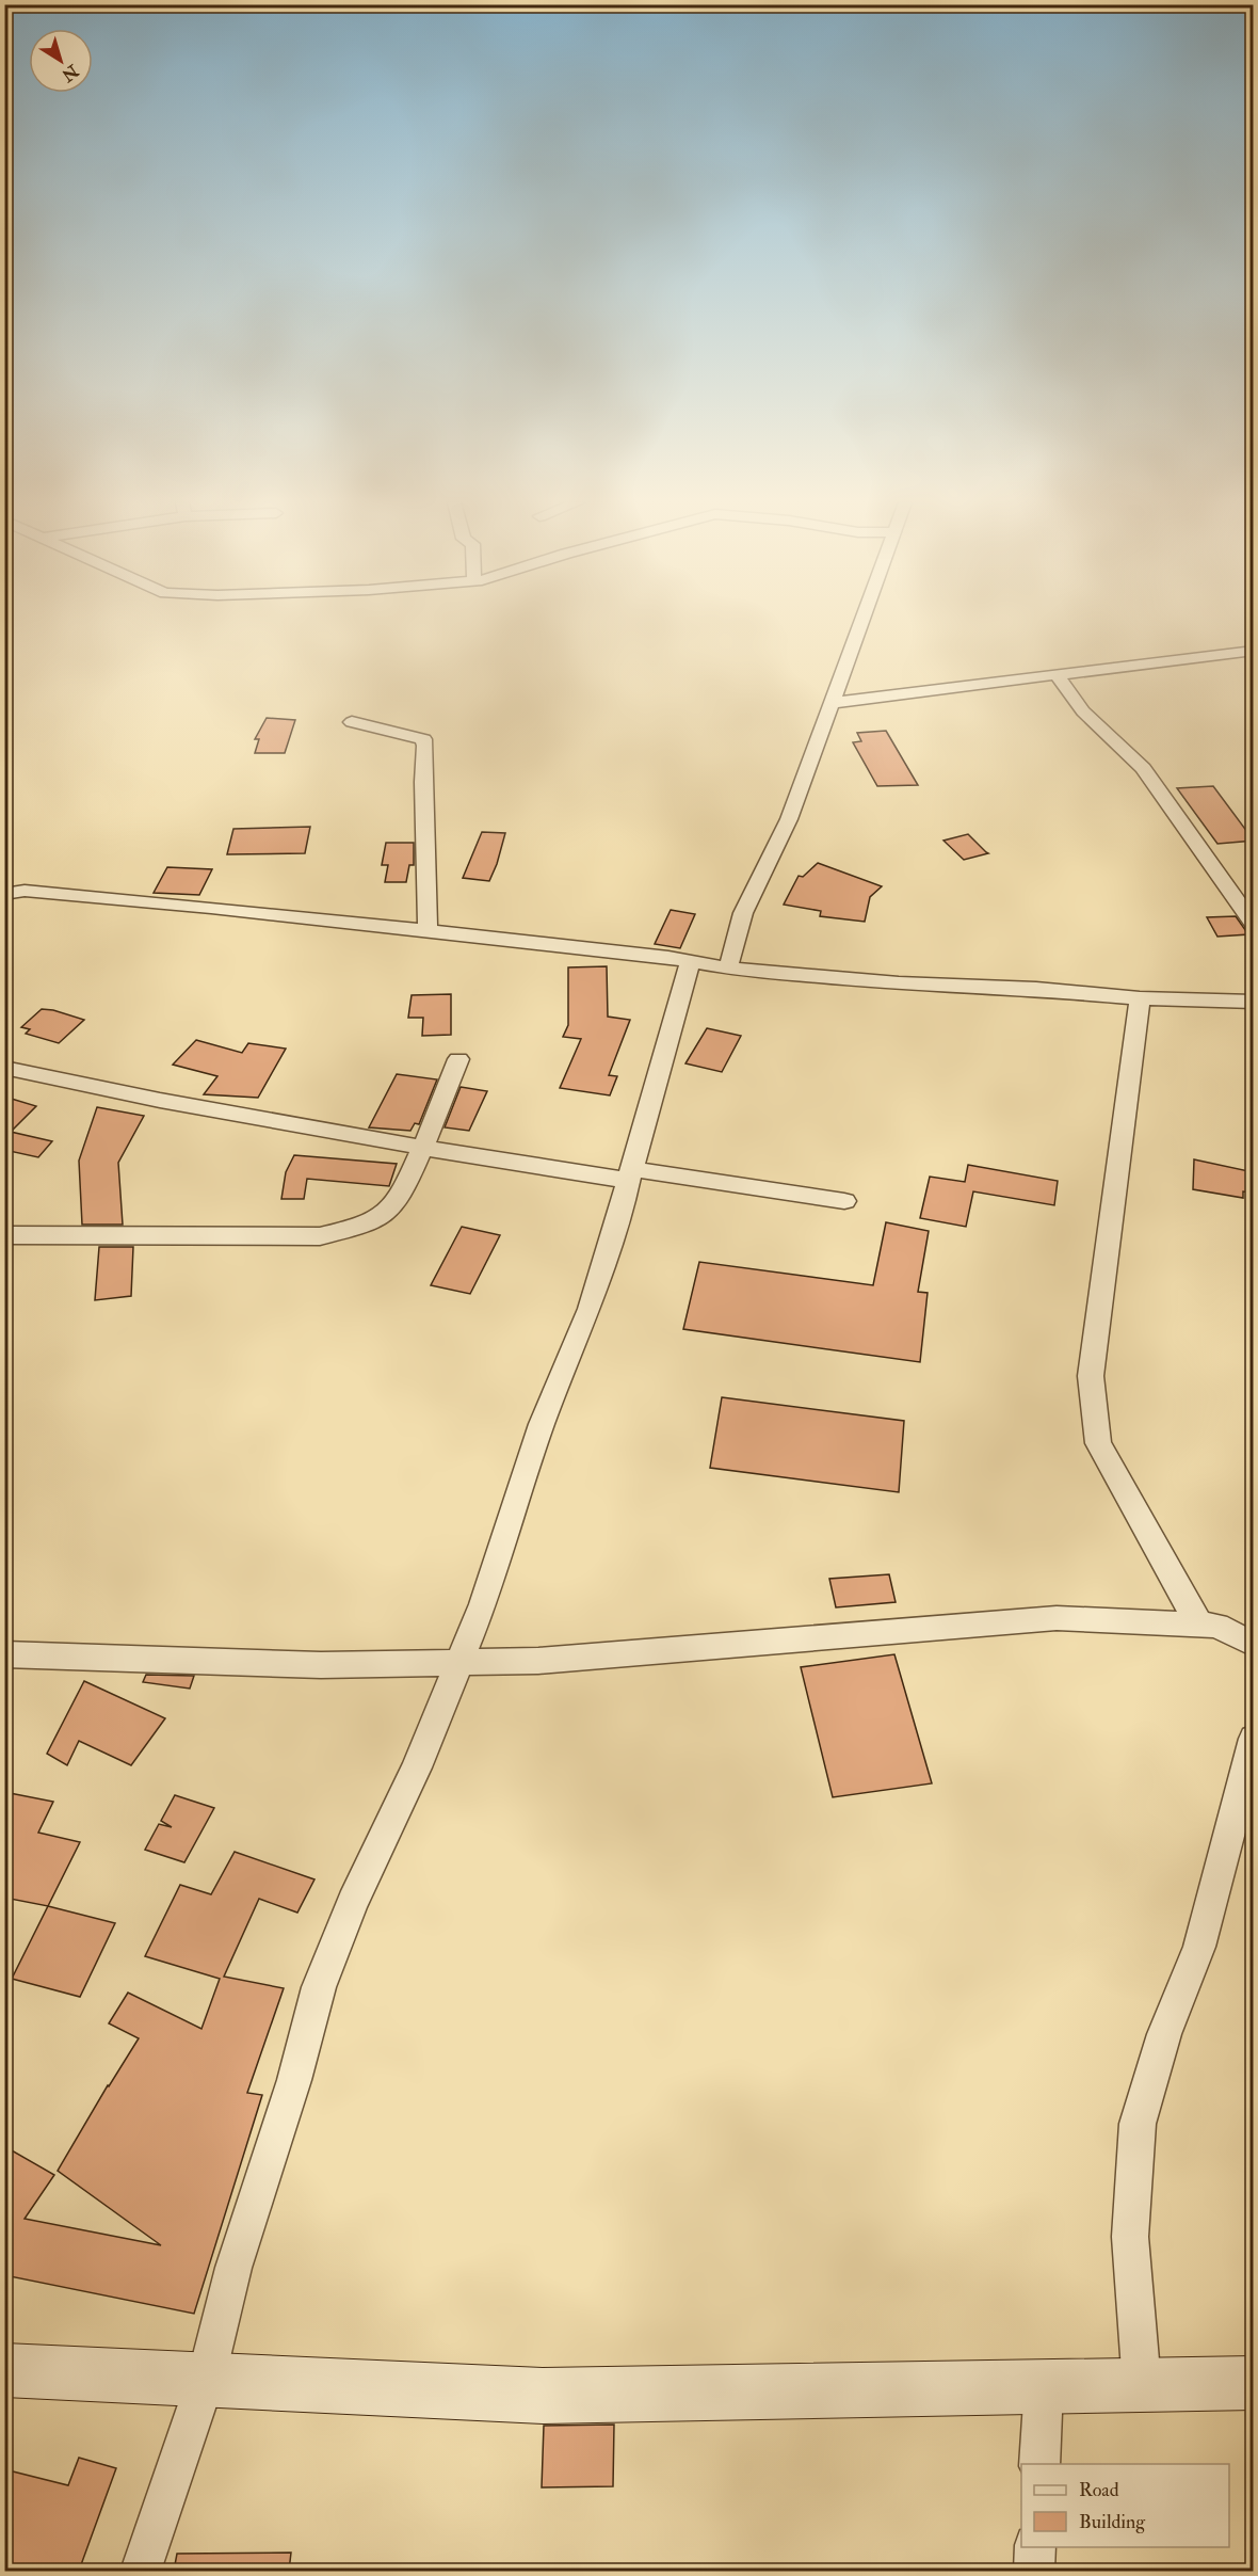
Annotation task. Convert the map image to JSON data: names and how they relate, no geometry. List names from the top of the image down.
{
  "legend": ["Road", "Building"],
  "north": "bottom right"
}
